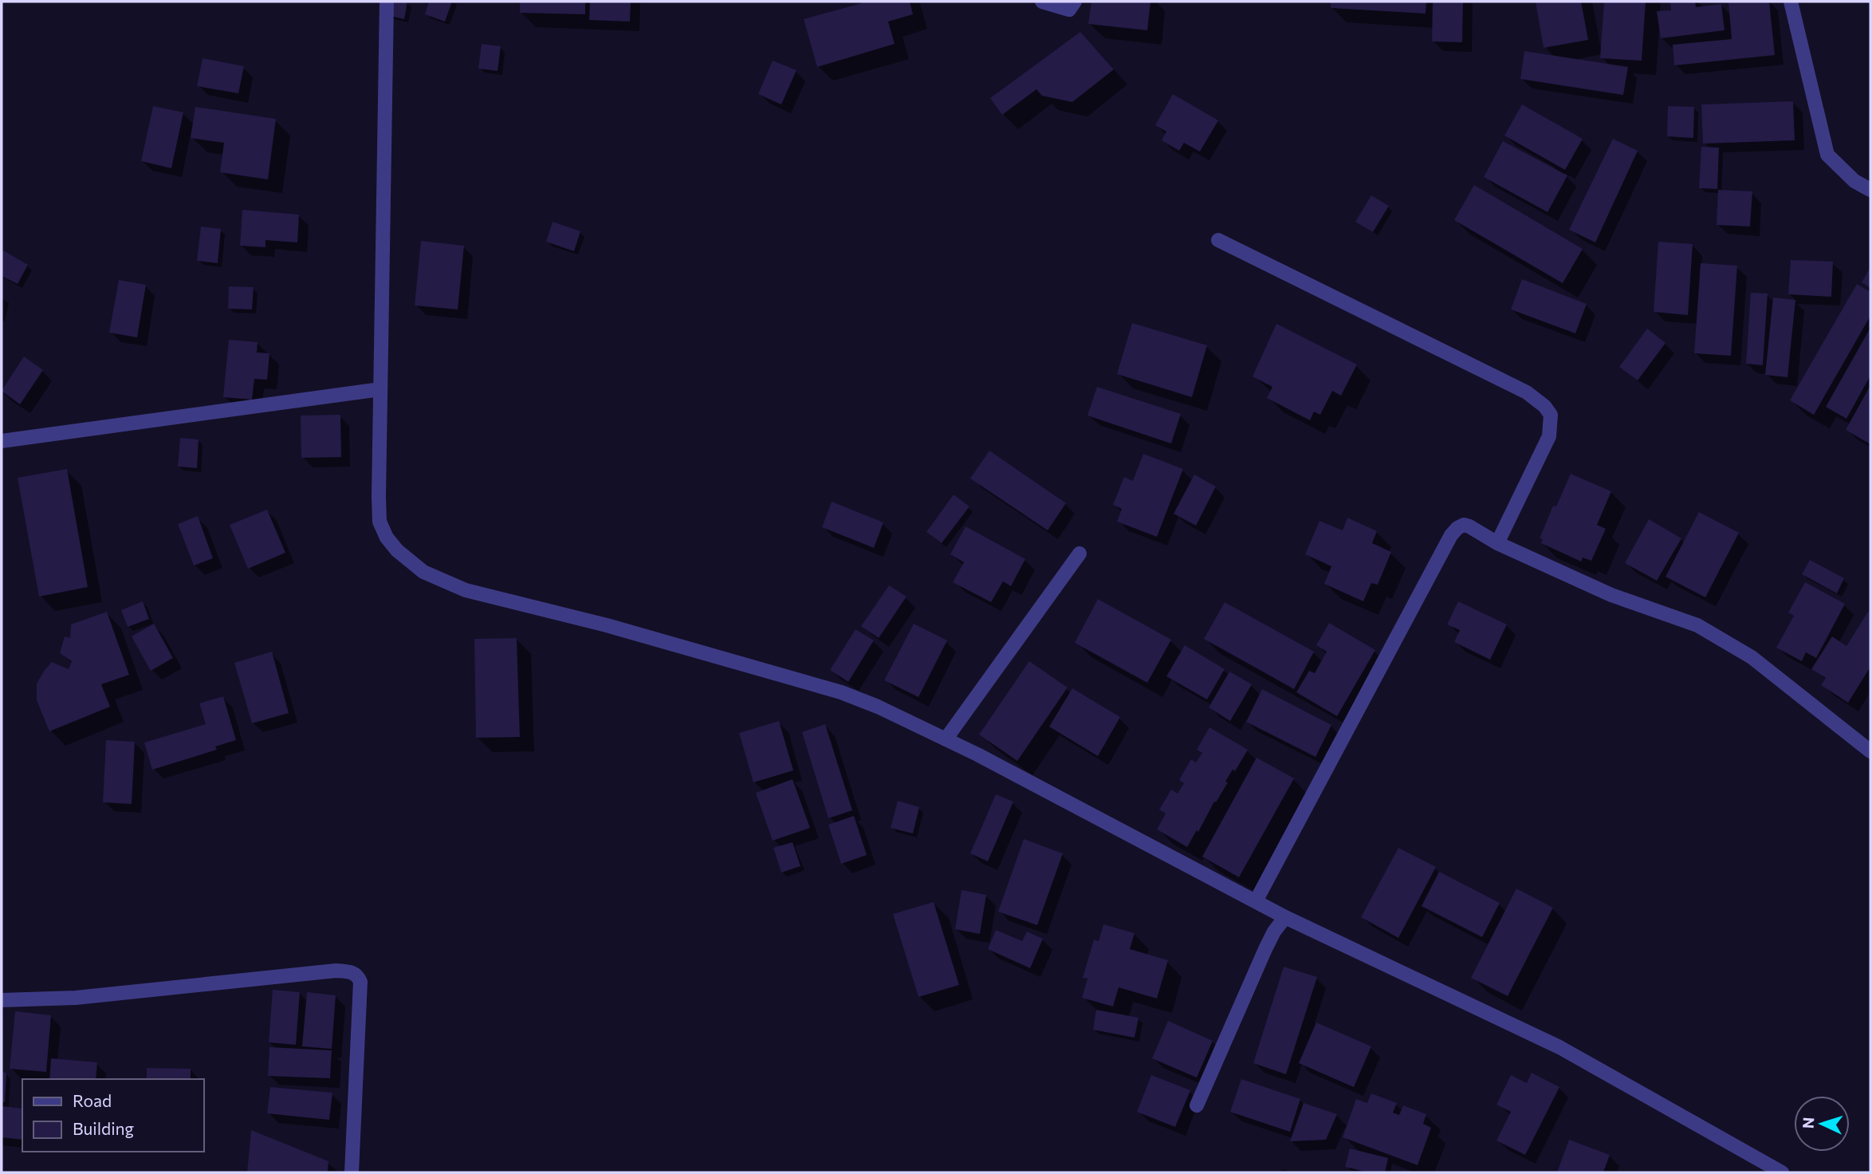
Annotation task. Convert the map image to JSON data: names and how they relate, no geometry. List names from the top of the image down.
{
  "legend": ["Road", "Building"],
  "north": "left"
}
